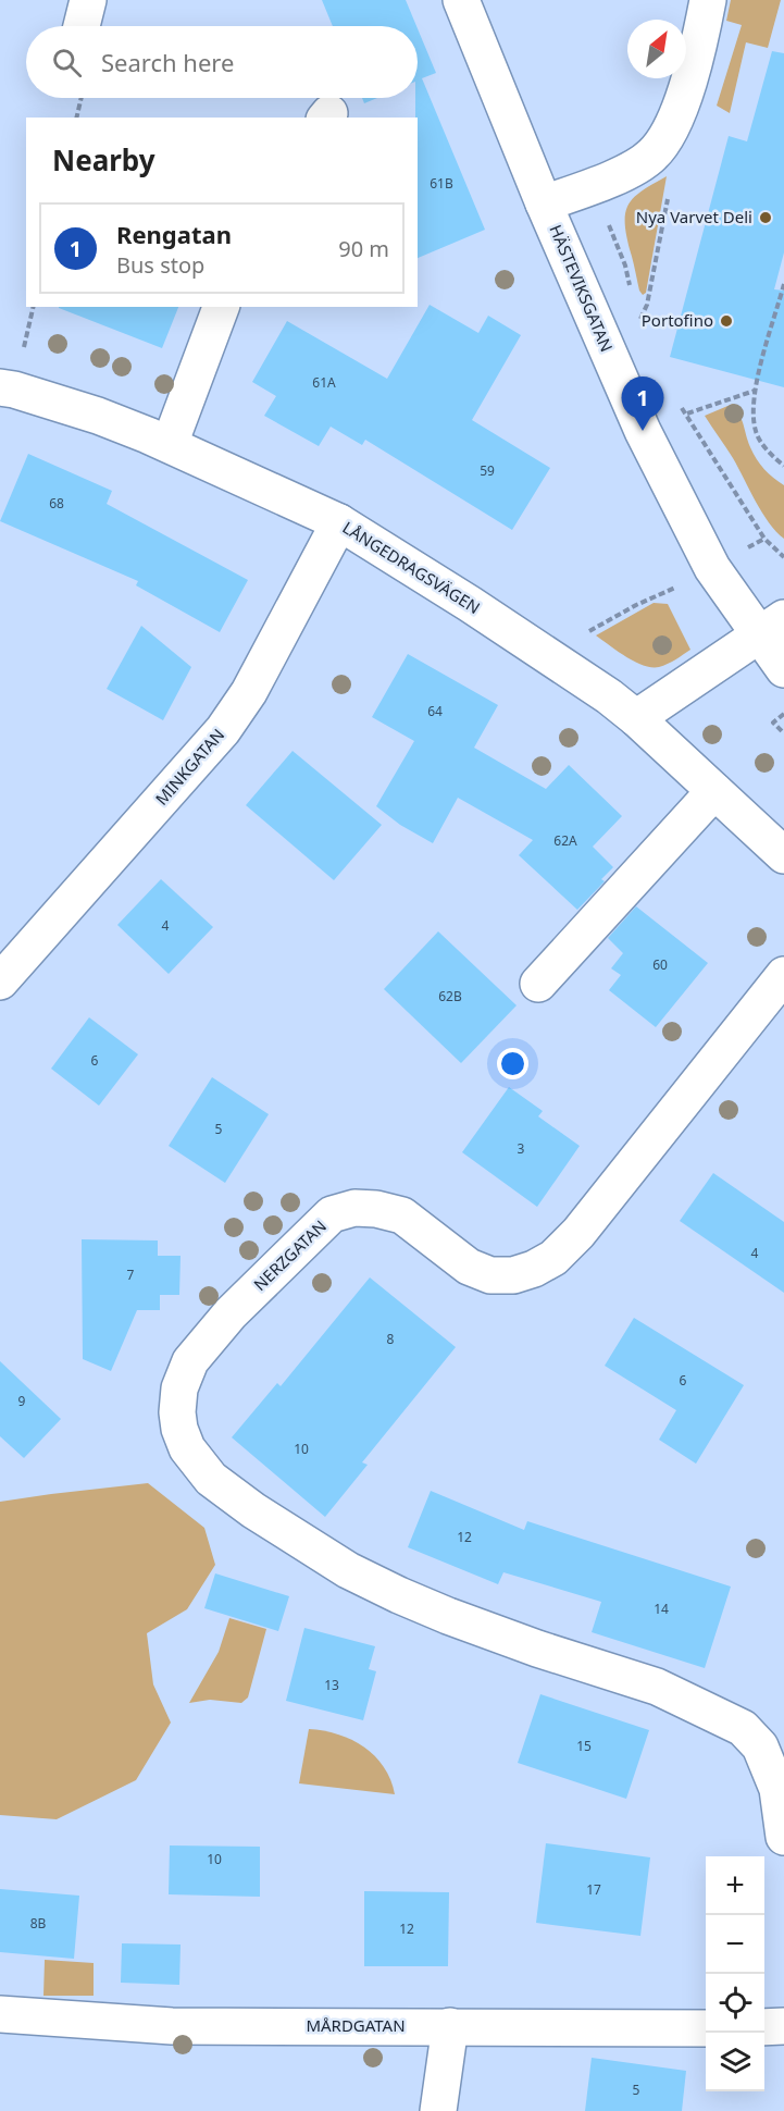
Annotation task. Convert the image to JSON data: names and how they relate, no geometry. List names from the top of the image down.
{
  "streets": {
    "street": [
      "HÄSTEVIKSGATAN",
      "LÅNGEDRAGSVÄGEN",
      "MINKGATAN",
      "NERZGATAN",
      "MÅRDGATAN"
    ]
  },
  "crossings": [
    ["LÅNGEDRAGSVÄGEN", "MINKGATAN"]
  ],
  "places": ["Nya Varvet Deli", "Portofino"],
  "house_numbers": [
    "61B",
    "61A",
    "59",
    "68",
    "64",
    "62A",
    "4",
    "60",
    "62B",
    "6",
    "5",
    "3",
    "4",
    "7",
    "8",
    "6",
    "9",
    "10",
    "12",
    "14",
    "13",
    "15",
    "10",
    "17",
    "8B",
    "12",
    "5"
  ],
  "north": "top right",
  "page": {
    "search": "Search here",
    "heading": "Nearby",
    "list": [
      {
        "mark": "1",
        "name": "Rengatan",
        "note": "Bus stop",
        "value": "90 m"
      }
    ],
    "pins": "1",
    "map_buttons": ["+", "−"]
  }
}
